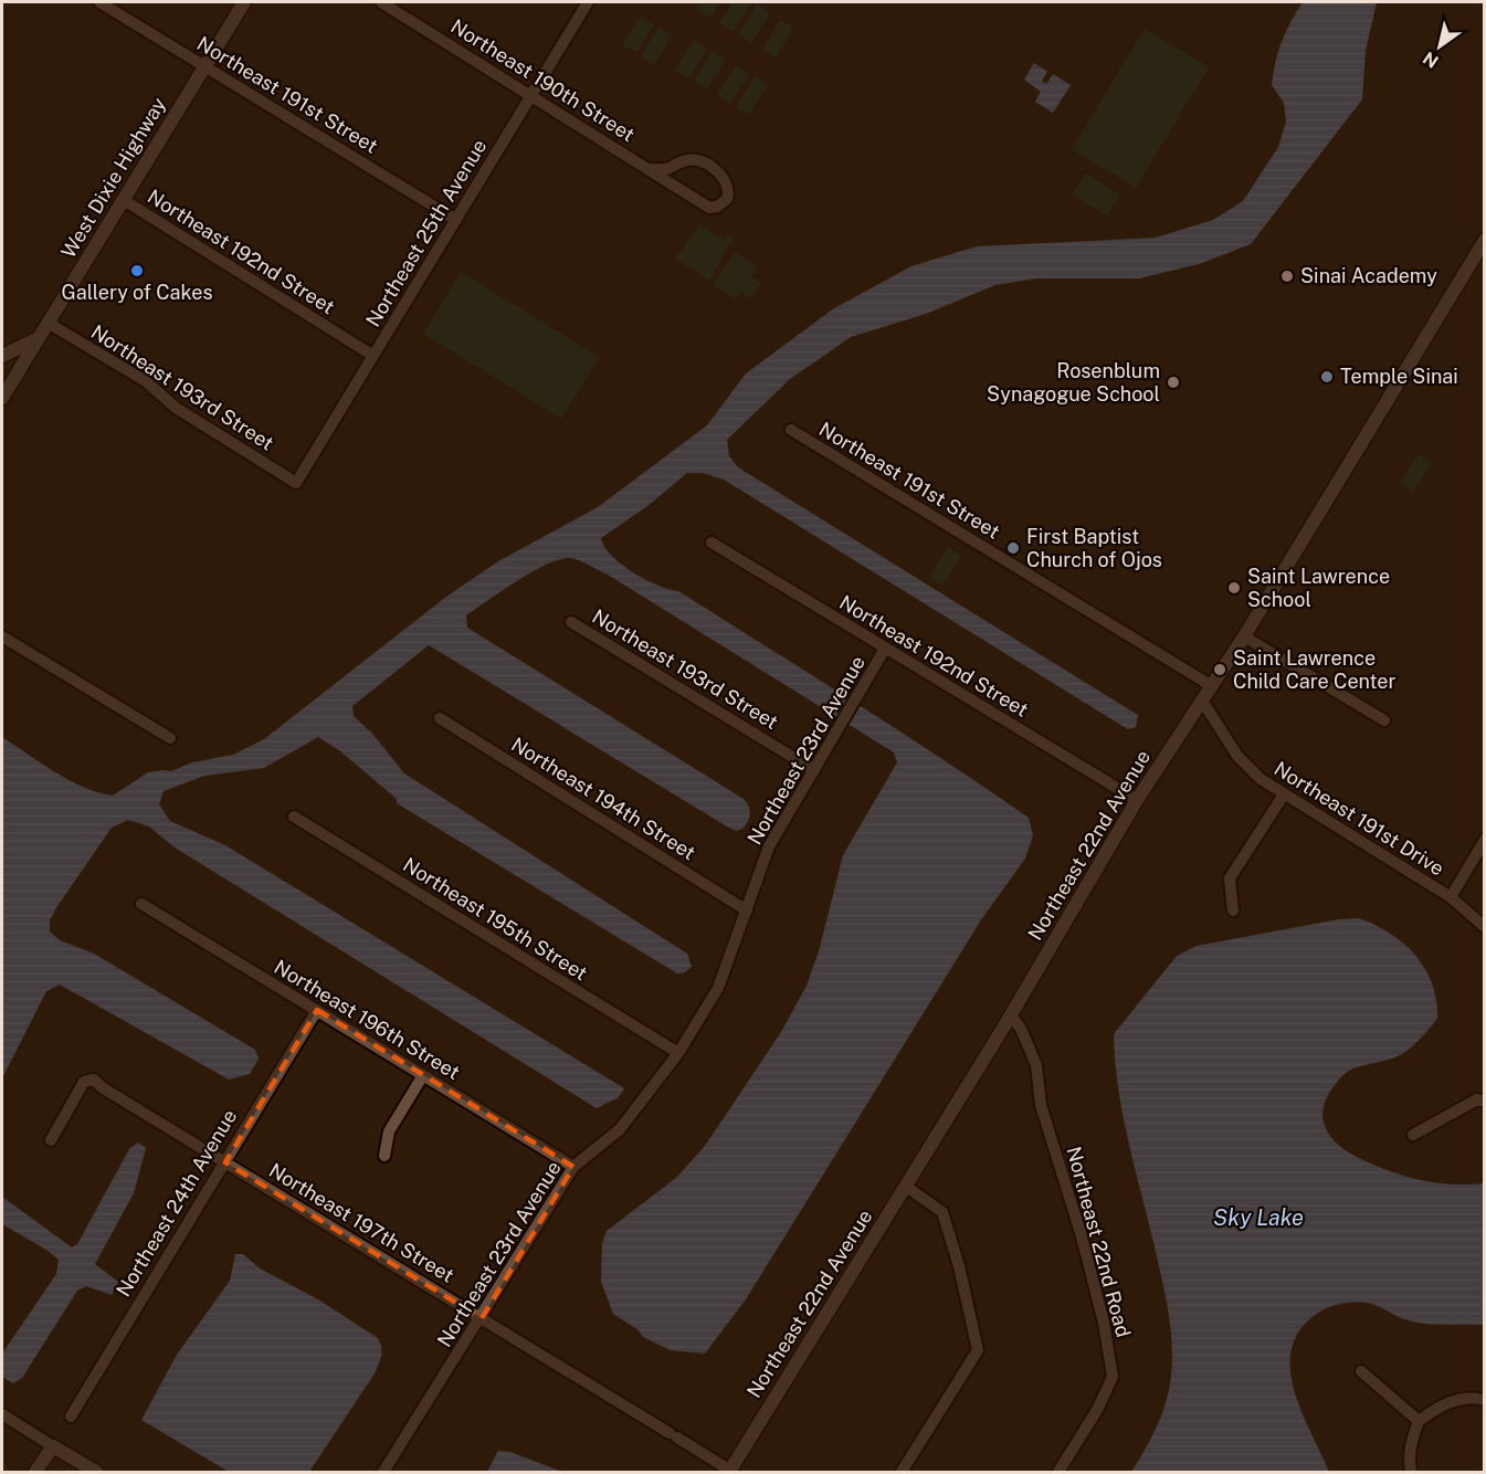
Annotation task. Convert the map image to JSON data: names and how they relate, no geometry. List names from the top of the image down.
{
  "streets": {
    "street": [
      "Northeast 190th Street",
      "Northeast 191st Street",
      "West Dixie Highway",
      "Northeast 25th Avenue",
      "Northeast 192nd Street",
      "Northeast 193rd Street",
      "Northeast 23rd Avenue",
      "Northeast 194th Street",
      "Northeast 191st Drive",
      "Northeast 22nd Avenue",
      "Northeast 195th Street",
      "Northeast 196th Street",
      "Northeast 24th Avenue",
      "Northeast 197th Street",
      "Northeast 22nd Road"
    ]
  },
  "crossings": [
    ["Northeast 190th Street", "Northeast 25th Avenue"],
    ["Northeast 191st Street", "West Dixie Highway"],
    ["Northeast 191st Street", "Northeast 25th Avenue"],
    ["Northeast 191st Street", "Northeast 22nd Avenue"],
    ["West Dixie Highway", "Northeast 192nd Street"],
    ["West Dixie Highway", "Northeast 193rd Street"],
    ["Northeast 25th Avenue", "Northeast 192nd Street"],
    ["Northeast 25th Avenue", "Northeast 193rd Street"],
    ["Northeast 192nd Street", "Northeast 23rd Avenue"],
    ["Northeast 192nd Street", "Northeast 22nd Avenue"],
    ["Northeast 193rd Street", "Northeast 23rd Avenue"],
    ["Northeast 23rd Avenue", "Northeast 194th Street"],
    ["Northeast 23rd Avenue", "Northeast 195th Street"],
    ["Northeast 23rd Avenue", "Northeast 196th Street"],
    ["Northeast 23rd Avenue", "Northeast 197th Street"],
    ["Northeast 191st Drive", "Northeast 22nd Avenue"],
    ["Northeast 22nd Avenue", "Northeast 197th Street"],
    ["Northeast 22nd Avenue", "Northeast 22nd Road"],
    ["Northeast 196th Street", "Northeast 24th Avenue"],
    ["Northeast 24th Avenue", "Northeast 197th Street"]
  ],
  "water": ["Sky Lake"],
  "places": [
    "Gallery of Cakes",
    "Sinai Academy",
    "Temple Sinai",
    "Rosenblum Synagogue School",
    "First Baptist Church of Ojos",
    "Saint Lawrence School",
    "Saint Lawrence Child Care Center"
  ],
  "north": "bottom left"
}
